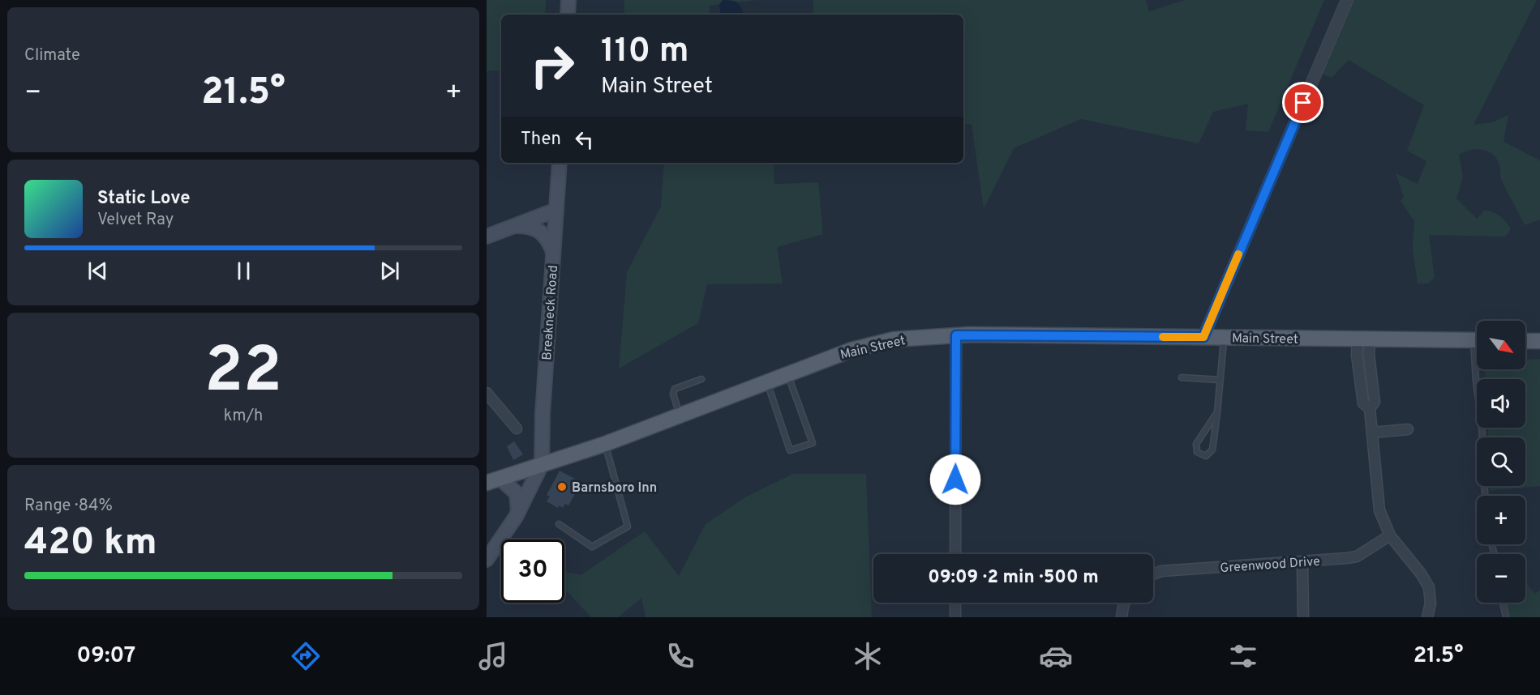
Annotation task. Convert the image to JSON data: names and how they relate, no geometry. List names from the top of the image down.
{
  "streets": {
    "main road": ["Breakneck Road", "Main Street"],
    "street": ["Greenwood Drive"]
  },
  "crossings": [
    ["Breakneck Road", "Main Street"]
  ],
  "places": ["Barnsboro Inn"],
  "north": "bottom right",
  "page": {
    "tile": [
      "Climate",
      ["22", "km/h"],
      ["Range · 84%", "420 km"]
    ],
    "turn": ["110 m", "Main Street"],
    "heat": ["−", "21.5°", "+"],
    "then": "Then",
    "song": ["Static Love", "Velvet Ray"],
    "map_buttons": ["+", "−"],
    "limit": "30",
    "trip": "09:09 · 2 min · 500 m",
    "tabs": ["09:07", "21.5°"]
  }
}
